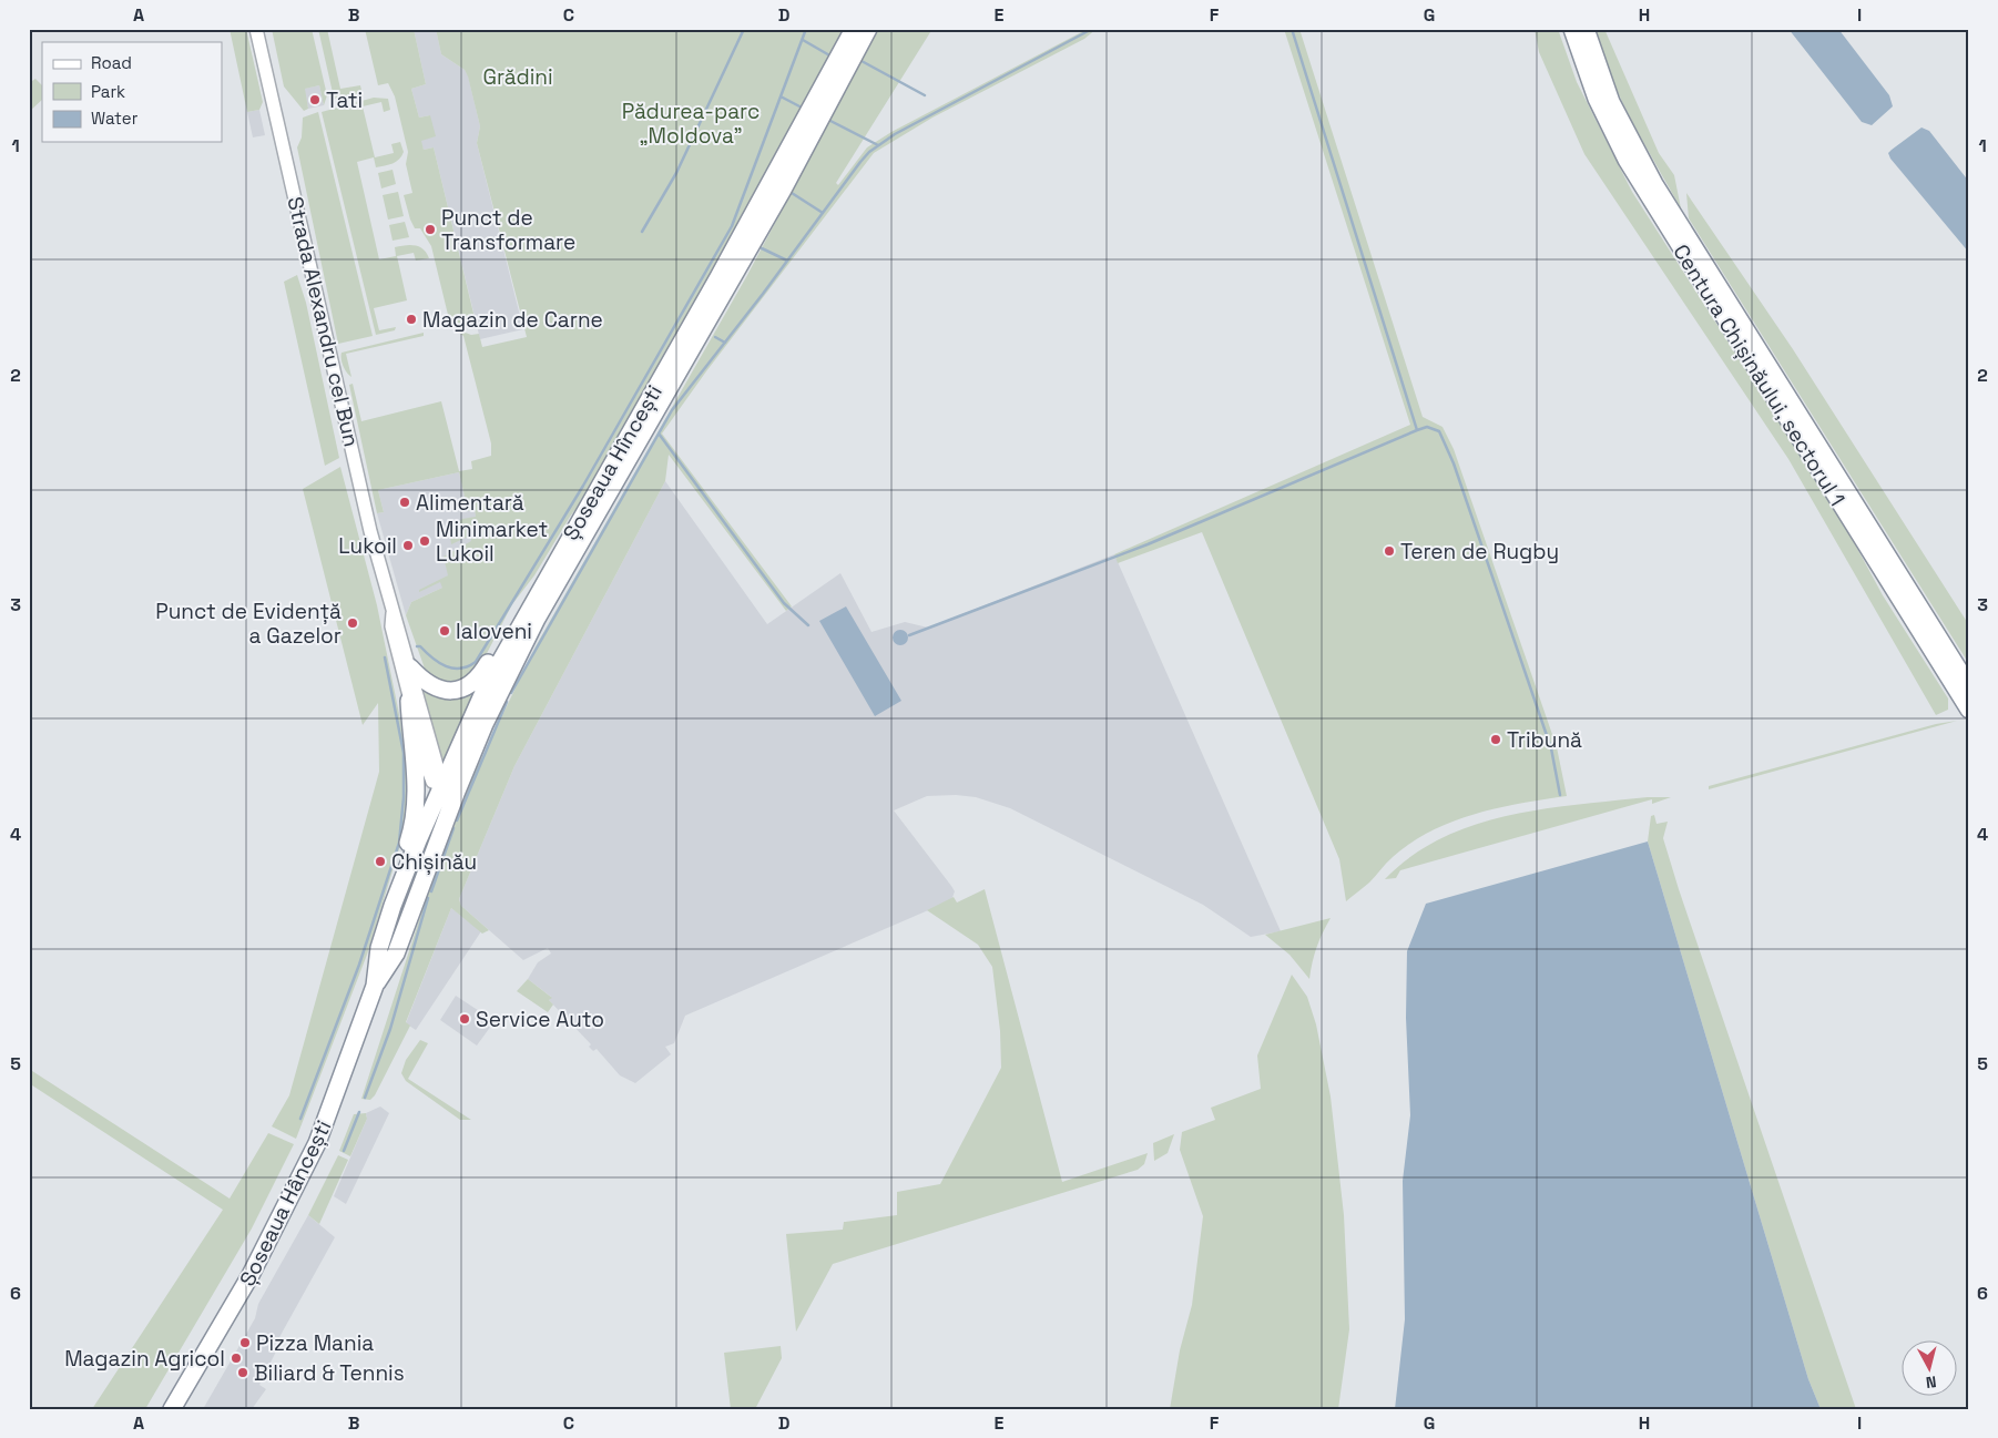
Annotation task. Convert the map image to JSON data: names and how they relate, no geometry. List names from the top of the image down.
{
  "streets": {
    "highway": ["Centura Chișinăului, sectorul 1", "Șoseaua Hîncești", "Șoseaua Hâncești"],
    "main road": ["Strada Alexandru cel Bun"]
  },
  "crossings": [
    ["Strada Alexandru cel Bun", "Șoseaua Hîncești"],
    ["Șoseaua Hîncești", "Șoseaua Hâncești"]
  ],
  "parks": ["Grădini", "Pădurea-parc „Moldova”"],
  "places": [
    "Tati",
    "Punct de Transformare",
    "Magazin de Carne",
    "Alimentară",
    "Minimarket Lukoil",
    "Lukoil",
    "Teren de Rugby",
    "Punct de Evidență a Gazelor",
    "Ialoveni",
    "Tribună",
    "Chișinău",
    "Service Auto",
    "Pizza Mania",
    "Magazin Agricol",
    "Biliard & Tennis"
  ],
  "legend": ["Road", "Park", "Water"],
  "north": "bottom",
  "grid": {
    "columns": [
      "A",
      "B",
      "C",
      "D",
      "E",
      "F",
      "G",
      "H",
      "I"
    ],
    "rows": [
      "1",
      "2",
      "3",
      "4",
      "5",
      "6"
    ]
  }
}
